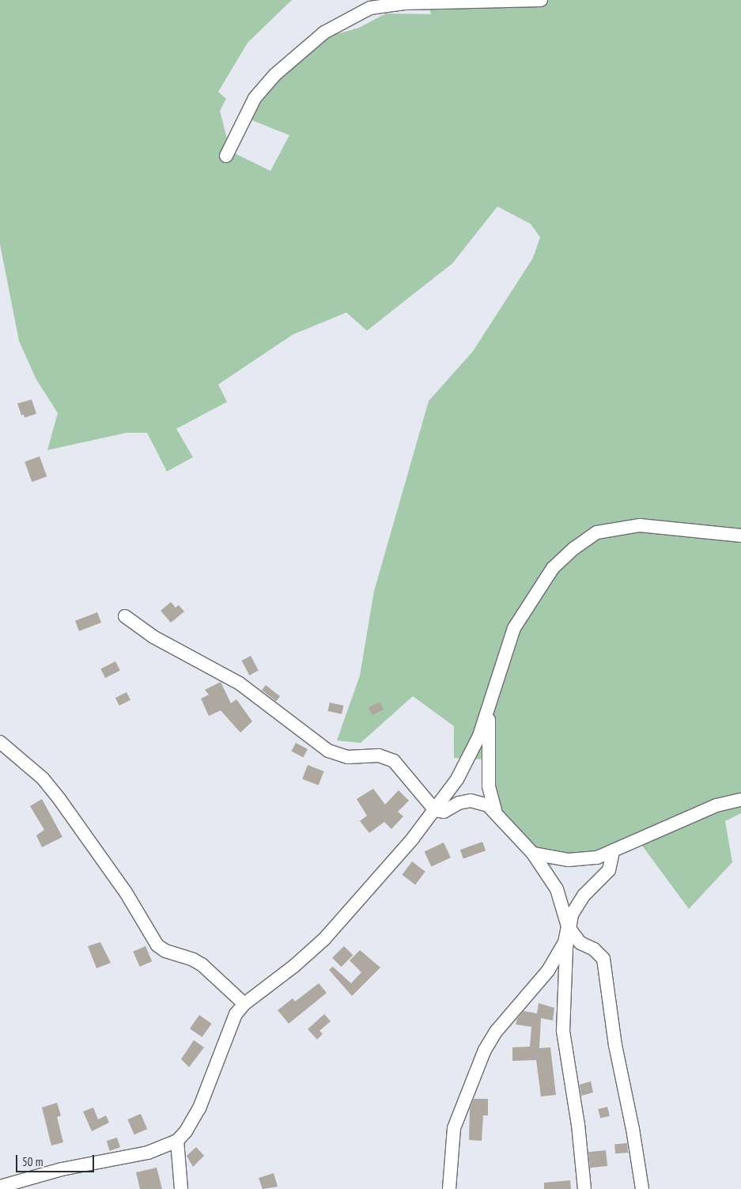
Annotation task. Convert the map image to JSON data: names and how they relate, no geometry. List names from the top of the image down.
{
  "scale_bar": "50 m"
}
